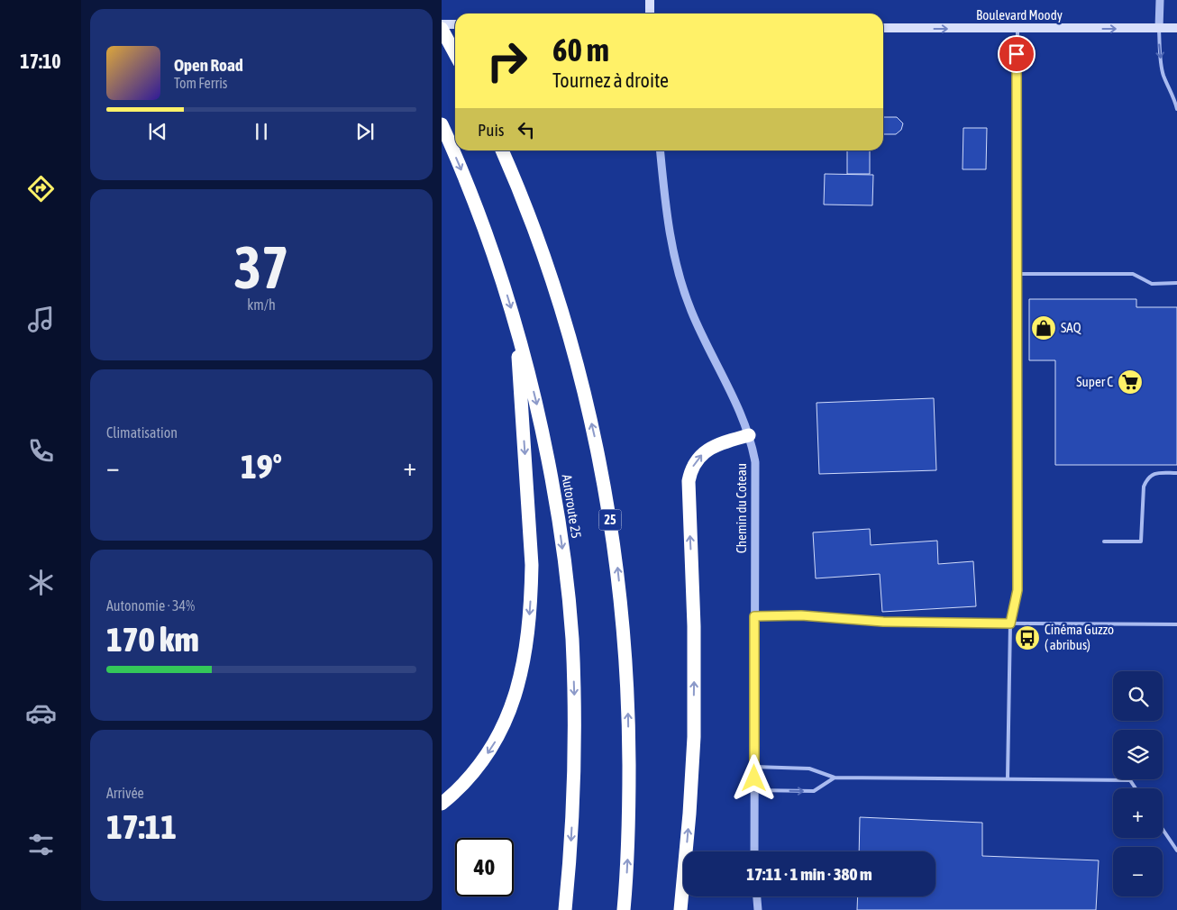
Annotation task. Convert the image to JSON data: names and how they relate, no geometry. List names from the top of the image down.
{
  "streets": {
    "highway": ["Autoroute 25", "25"],
    "main road": ["Boulevard Moody"],
    "street": ["Chemin du Coteau"]
  },
  "one_way": ["Boulevard Moody"],
  "places": {
    "shop": ["SAQ"],
    "supermarket": ["Super C"],
    "bus stop": ["Cinéma Guzzo ( abribus)"]
  },
  "page": {
    "tabs": "17:10",
    "turn": ["60 m", "Tournez à droite"],
    "song": ["Open Road", "Tom Ferris"],
    "then": "Puis",
    "tile": [
      ["37", "km/h"],
      "Climatisation",
      ["Autonomie · 34%", "170 km"],
      ["Arrivée", "17:11"]
    ],
    "heat": ["−", "19°", "+"],
    "map_buttons": ["+", "−"],
    "limit": "40",
    "trip": "17:11 · 1 min · 380 m"
  }
}
